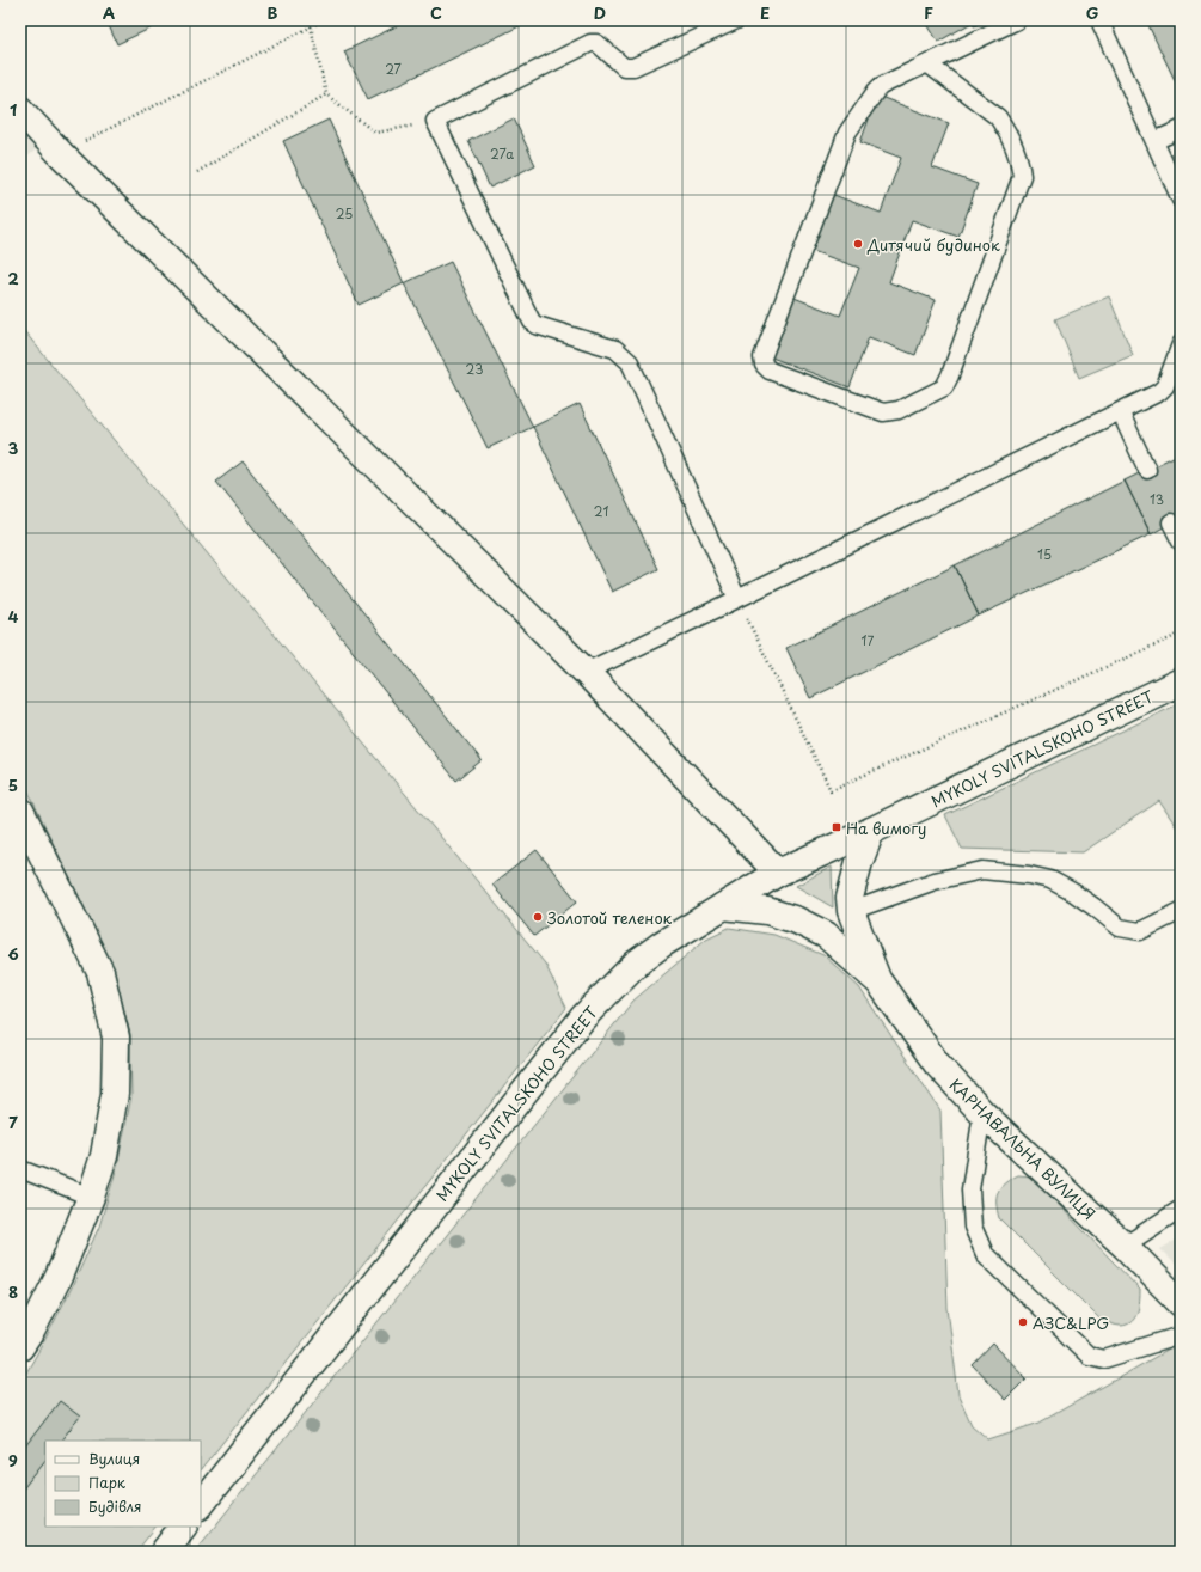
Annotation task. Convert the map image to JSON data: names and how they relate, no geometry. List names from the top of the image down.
{
  "streets": {
    "street": ["MYKOLY SVITALSKOHO STREET", "КАРНАВАЛЬНА ВУЛИЦЯ"]
  },
  "places": {
    "other": ["Дитячий будинок", "Золотой теленок", "АЗС&LPG"],
    "transit": ["На вимогу"]
  },
  "house_numbers": [
    "27",
    "27а",
    "25",
    "23",
    "13",
    "21",
    "15",
    "17"
  ],
  "legend": ["Вулиця", "Парк", "Будівля"],
  "grid": {
    "columns": [
      "A",
      "B",
      "C",
      "D",
      "E",
      "F",
      "G"
    ],
    "rows": [
      "1",
      "2",
      "3",
      "4",
      "5",
      "6",
      "7",
      "8",
      "9"
    ]
  }
}
